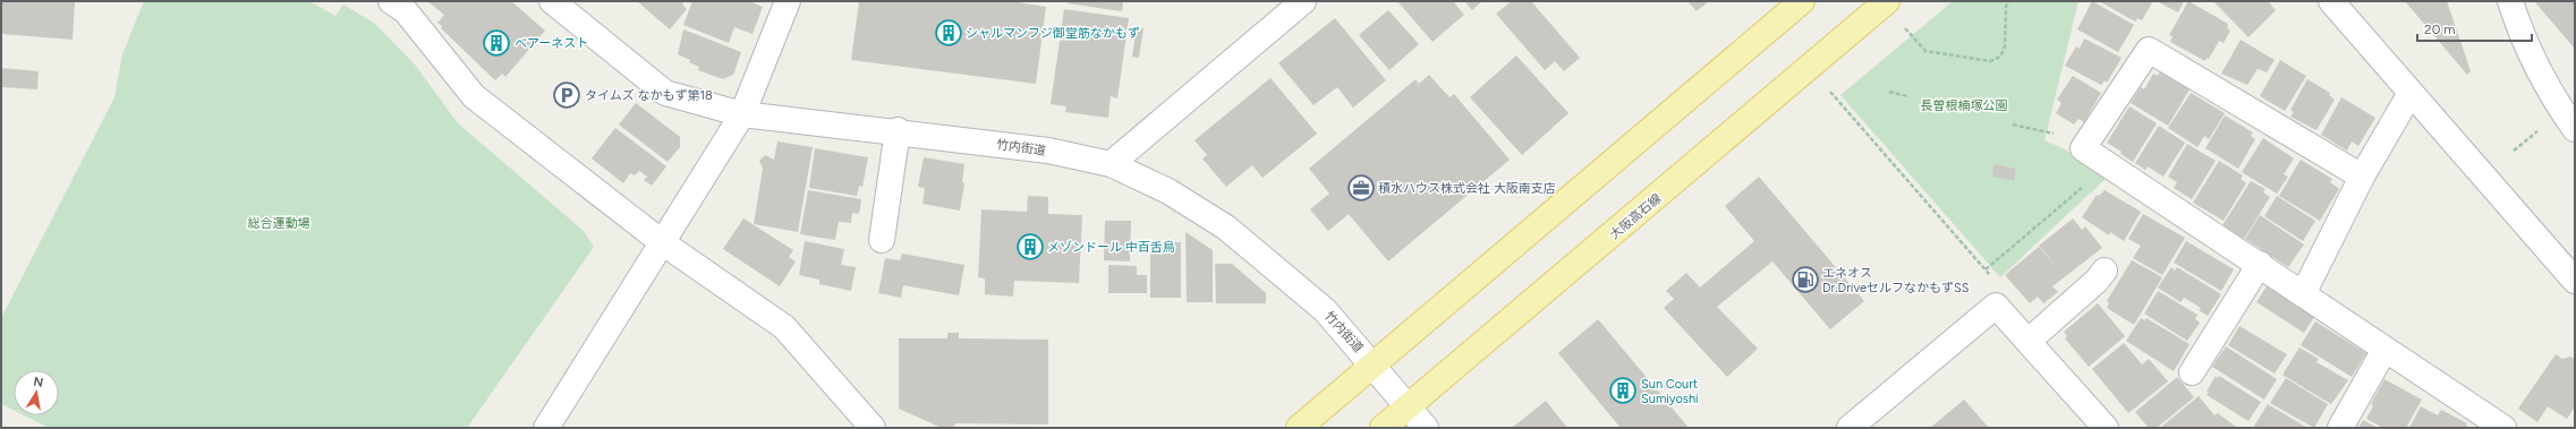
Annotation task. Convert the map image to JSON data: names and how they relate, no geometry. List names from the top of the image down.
{
  "streets": {
    "main road": ["大阪高石線"],
    "street": ["竹内街道"]
  },
  "crossings": [
    ["竹内街道", "大阪高石線"]
  ],
  "parks": ["長曽根楠塚公園", "総合運動場"],
  "places": {
    "building": [
      "シャルマンフジ御堂筋なかもず",
      "ベアーネスト",
      "メゾンドール 中百舌鳥",
      "Sun Court Sumiyoshi"
    ],
    "parking": ["タイムズ なかもず第18"],
    "office": ["積水ハウス株式会社 大阪南支店"],
    "fuel station": ["エネオス Dr.DriveセルフなかもずSS"]
  },
  "scale_bar": "20 m",
  "north": "top"
}
